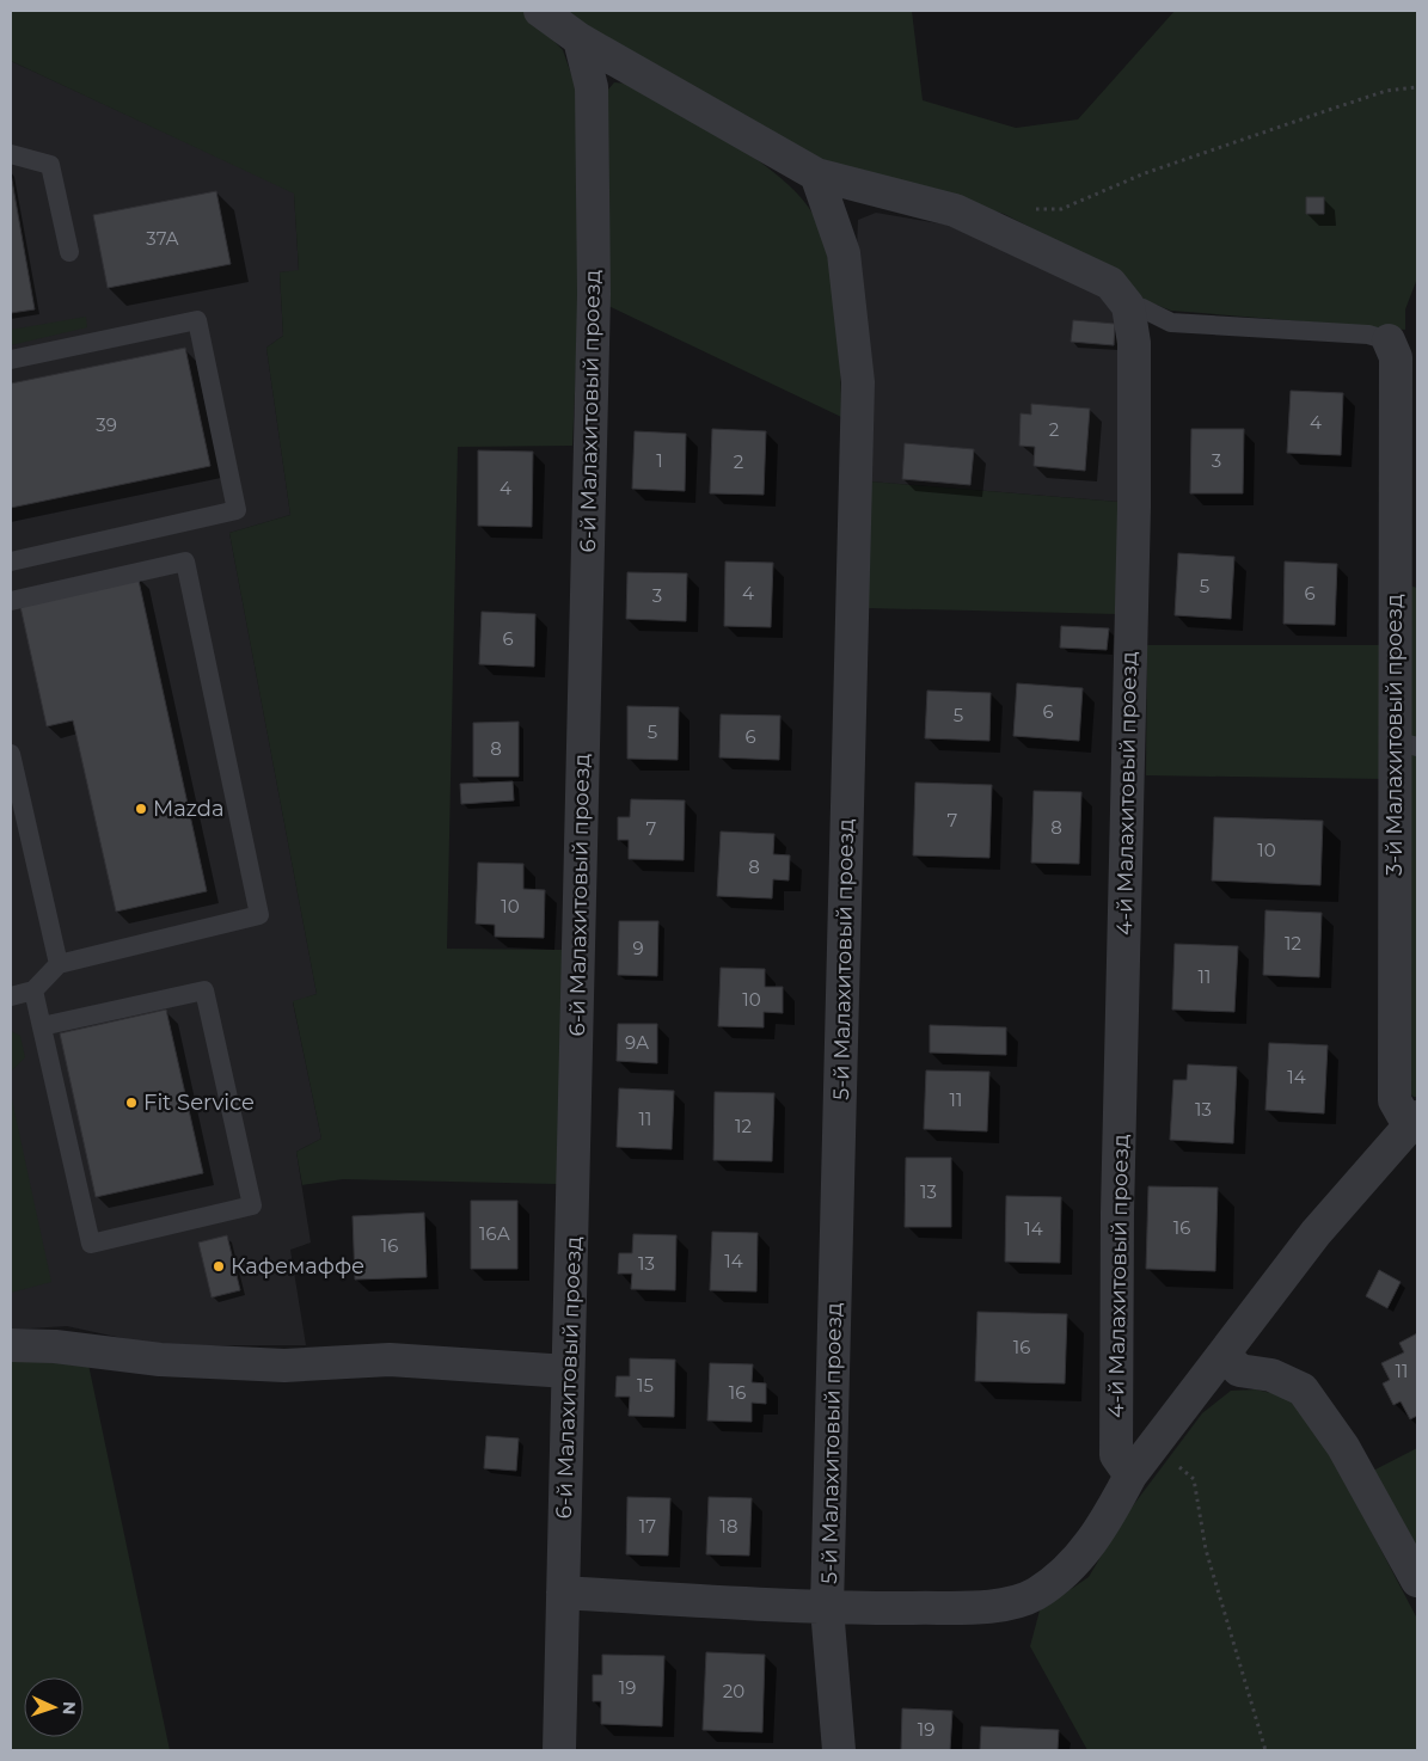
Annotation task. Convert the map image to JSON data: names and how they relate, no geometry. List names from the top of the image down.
{
  "streets": {
    "street": [
      "6-й Малахитовый проезд",
      "3-й Малахитовый проезд",
      "4-й Малахитовый проезд",
      "5-й Малахитовый проезд"
    ]
  },
  "places": ["Mazda", "Fit Service", "Кафемаффе"],
  "house_numbers": [
    "37А",
    "4",
    "39",
    "2",
    "1",
    "3",
    "2",
    "4",
    "5",
    "4",
    "6",
    "3",
    "6",
    "6",
    "5",
    "5",
    "6",
    "8",
    "7",
    "8",
    "7",
    "10",
    "8",
    "10",
    "12",
    "9",
    "11",
    "10",
    "9А",
    "14",
    "11",
    "13",
    "11",
    "12",
    "13",
    "16",
    "14",
    "16А",
    "16",
    "14",
    "13",
    "16",
    "11",
    "15",
    "16",
    "17",
    "18",
    "19",
    "20",
    "19"
  ],
  "north": "right"
}
